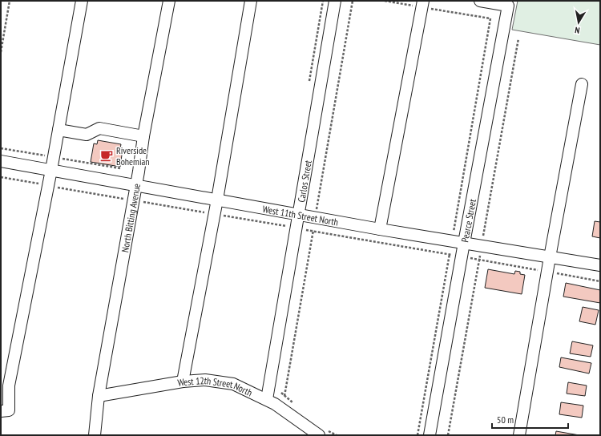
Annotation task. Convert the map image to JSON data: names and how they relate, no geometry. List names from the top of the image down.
{
  "streets": {
    "street": [
      "Carlos Street",
      "West 11th Street North",
      "North Bitting Avenue",
      "Pearce Street",
      "West 12th Street North"
    ]
  },
  "crossings": [
    ["Carlos Street", "West 11th Street North"],
    ["Carlos Street", "West 12th Street North"],
    ["West 11th Street North", "North Bitting Avenue"],
    ["West 11th Street North", "Pearce Street"],
    ["North Bitting Avenue", "West 12th Street North"]
  ],
  "places": {
    "cafe": ["Riverside Bohemian"]
  },
  "scale_bar": "50 m",
  "north": "bottom"
}
